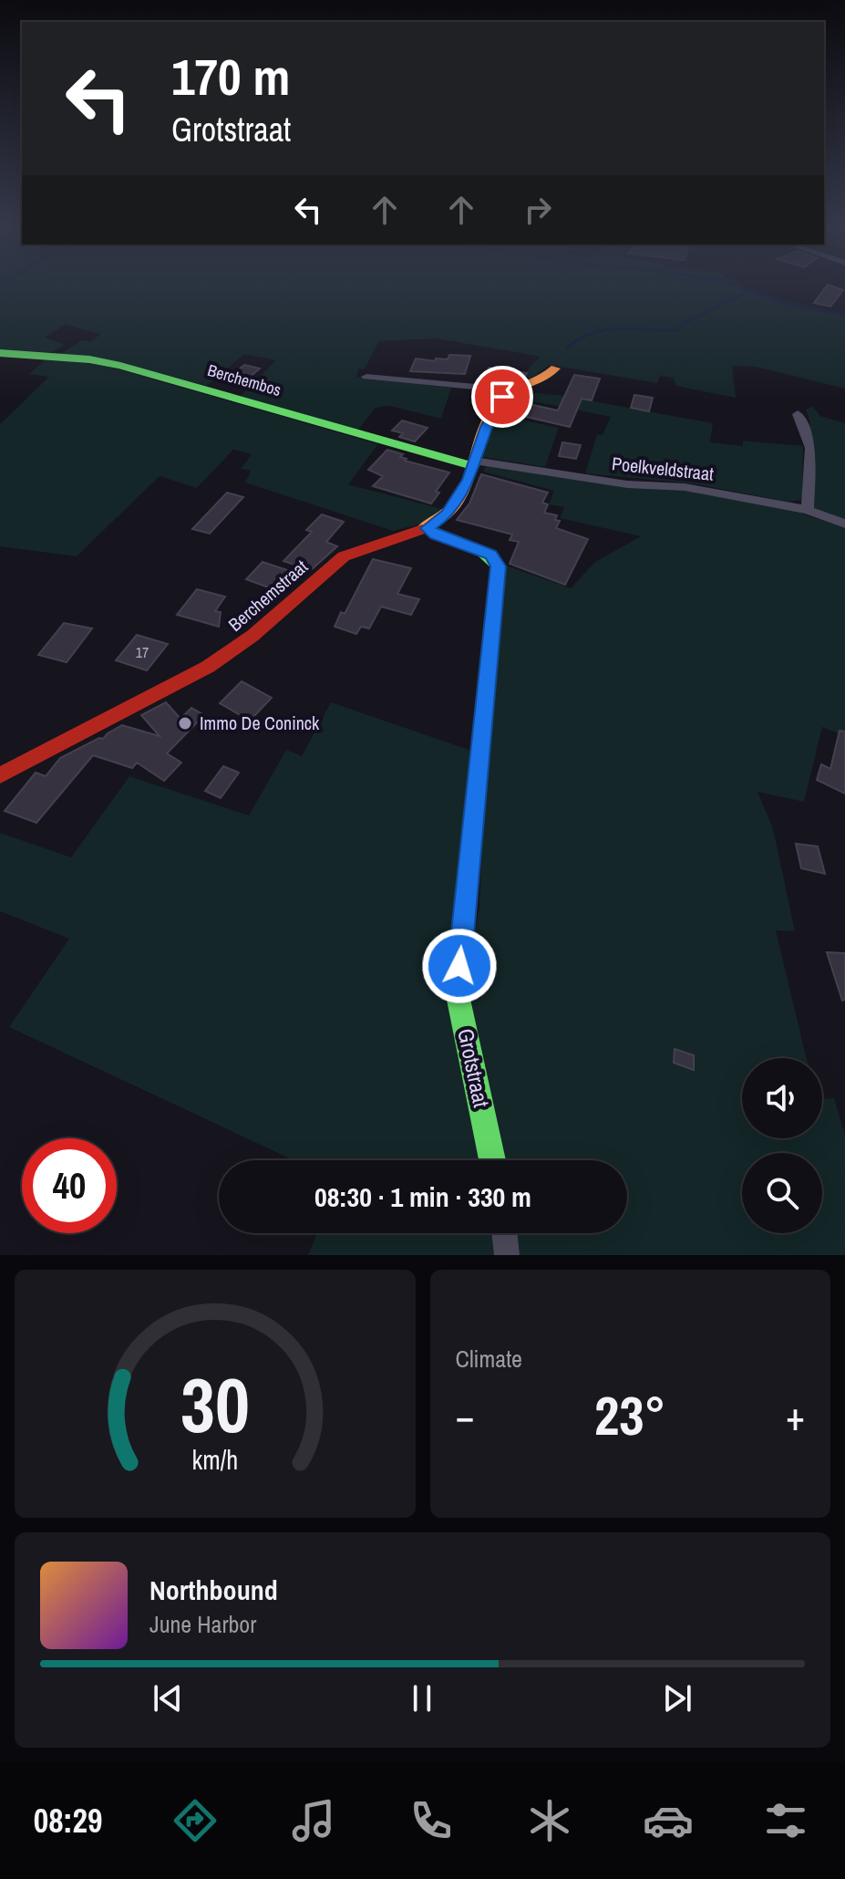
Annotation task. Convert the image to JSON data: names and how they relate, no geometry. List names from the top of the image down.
{
  "streets": {
    "street": [
      "Berchembos",
      "Poelkveldstraat",
      "Berchemstraat",
      "Grotstraat"
    ]
  },
  "crossings": [
    ["Berchembos", "Poelkveldstraat"],
    ["Berchembos", "Berchemstraat"],
    ["Poelkveldstraat", "Berchemstraat"],
    ["Berchemstraat", "Grotstraat"]
  ],
  "places": ["Immo De Coninck"],
  "house_numbers": ["17"],
  "page": {
    "turn": ["170 m", "Grotstraat"],
    "limit": "40",
    "trip": "08:30 · 1 min · 330 m",
    "tile": "Climate",
    "heat": ["−", "23°", "+"],
    "song": ["Northbound", "June Harbor"],
    "tabs": "08:29",
    "gauge": ["30", "km/h"]
  }
}
